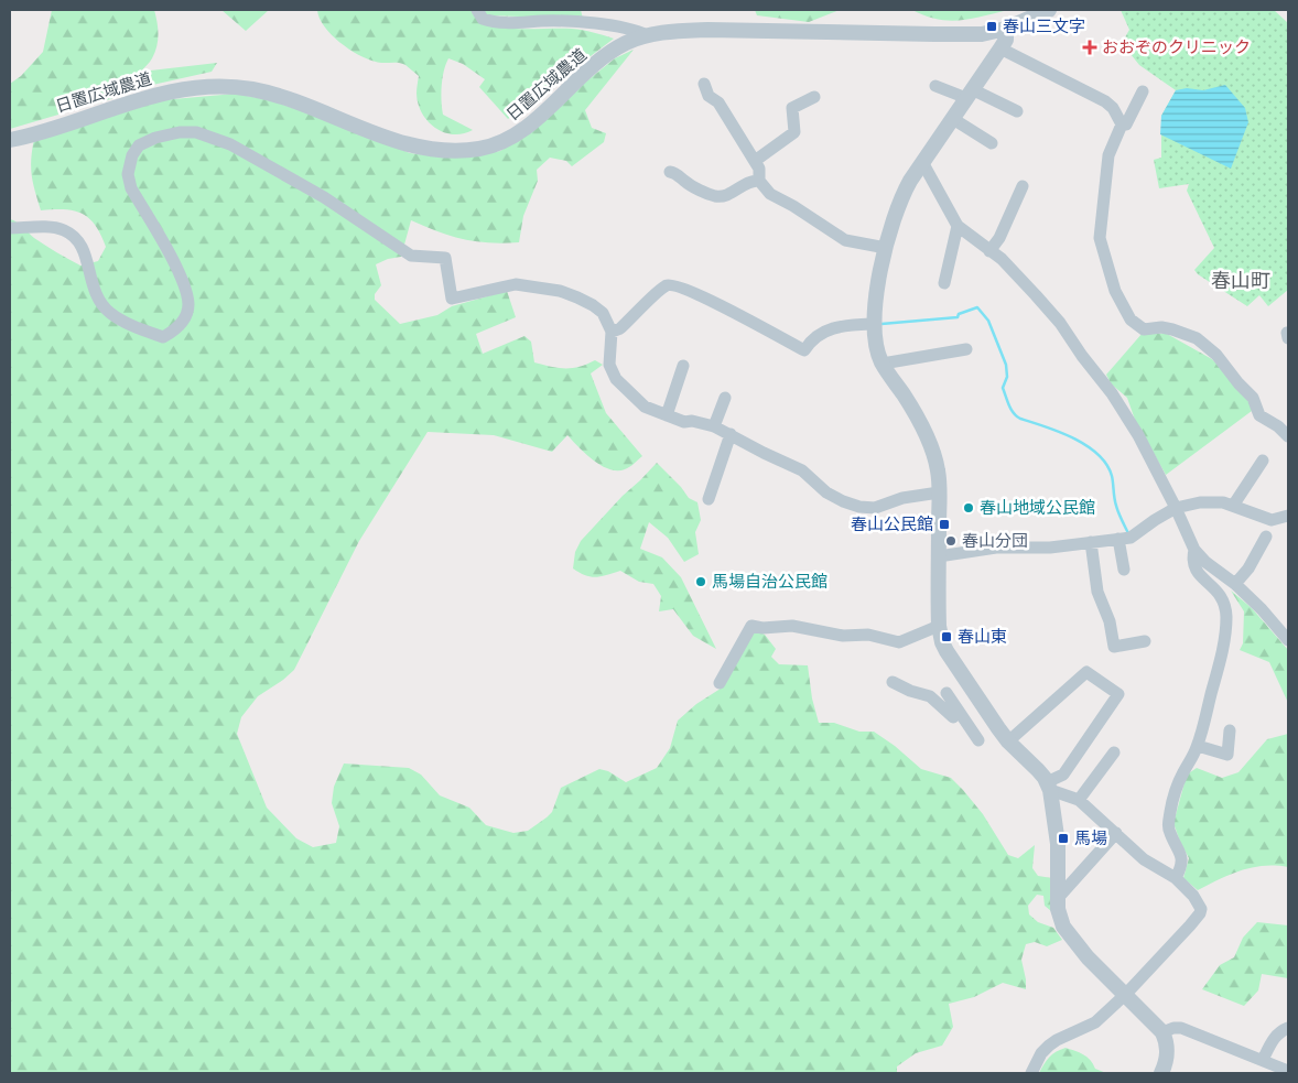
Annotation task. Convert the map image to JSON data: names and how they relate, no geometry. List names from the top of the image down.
{
  "streets": {
    "street": ["日置広域農道"]
  },
  "districts": ["春山町"],
  "places": {
    "transit": [
      "春山三文字",
      "春山公民館",
      "春山東",
      "馬場"
    ],
    "health": ["おおぞのクリニック"],
    "other": ["春山地域公民館", "春山分団", "馬場自治公民館"]
  }
}
